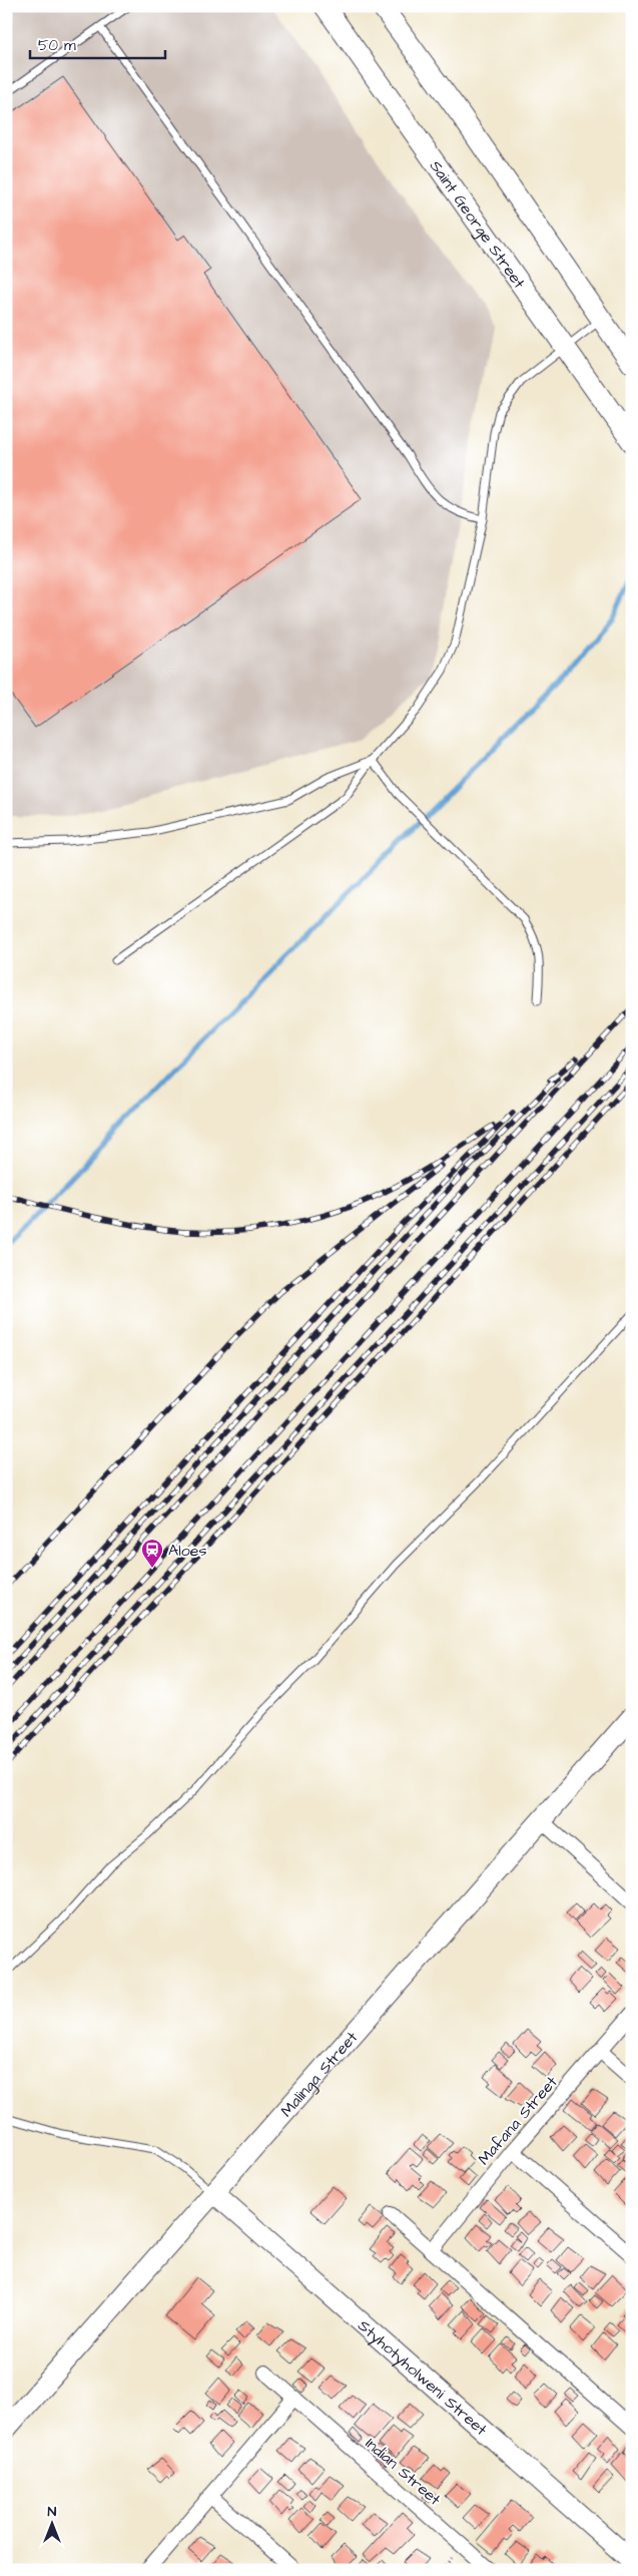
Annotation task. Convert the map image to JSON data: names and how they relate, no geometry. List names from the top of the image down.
{
  "streets": {
    "street": [
      "Saint George Street",
      "Malinga Street",
      "Mafana Street",
      "Styhotyholweni Street",
      "Indian Street"
    ]
  },
  "crossings": [
    ["Malinga Street", "Styhotyholweni Street"]
  ],
  "places": {
    "station": ["Aloes"]
  },
  "scale_bar": "50 m",
  "north": "top"
}
